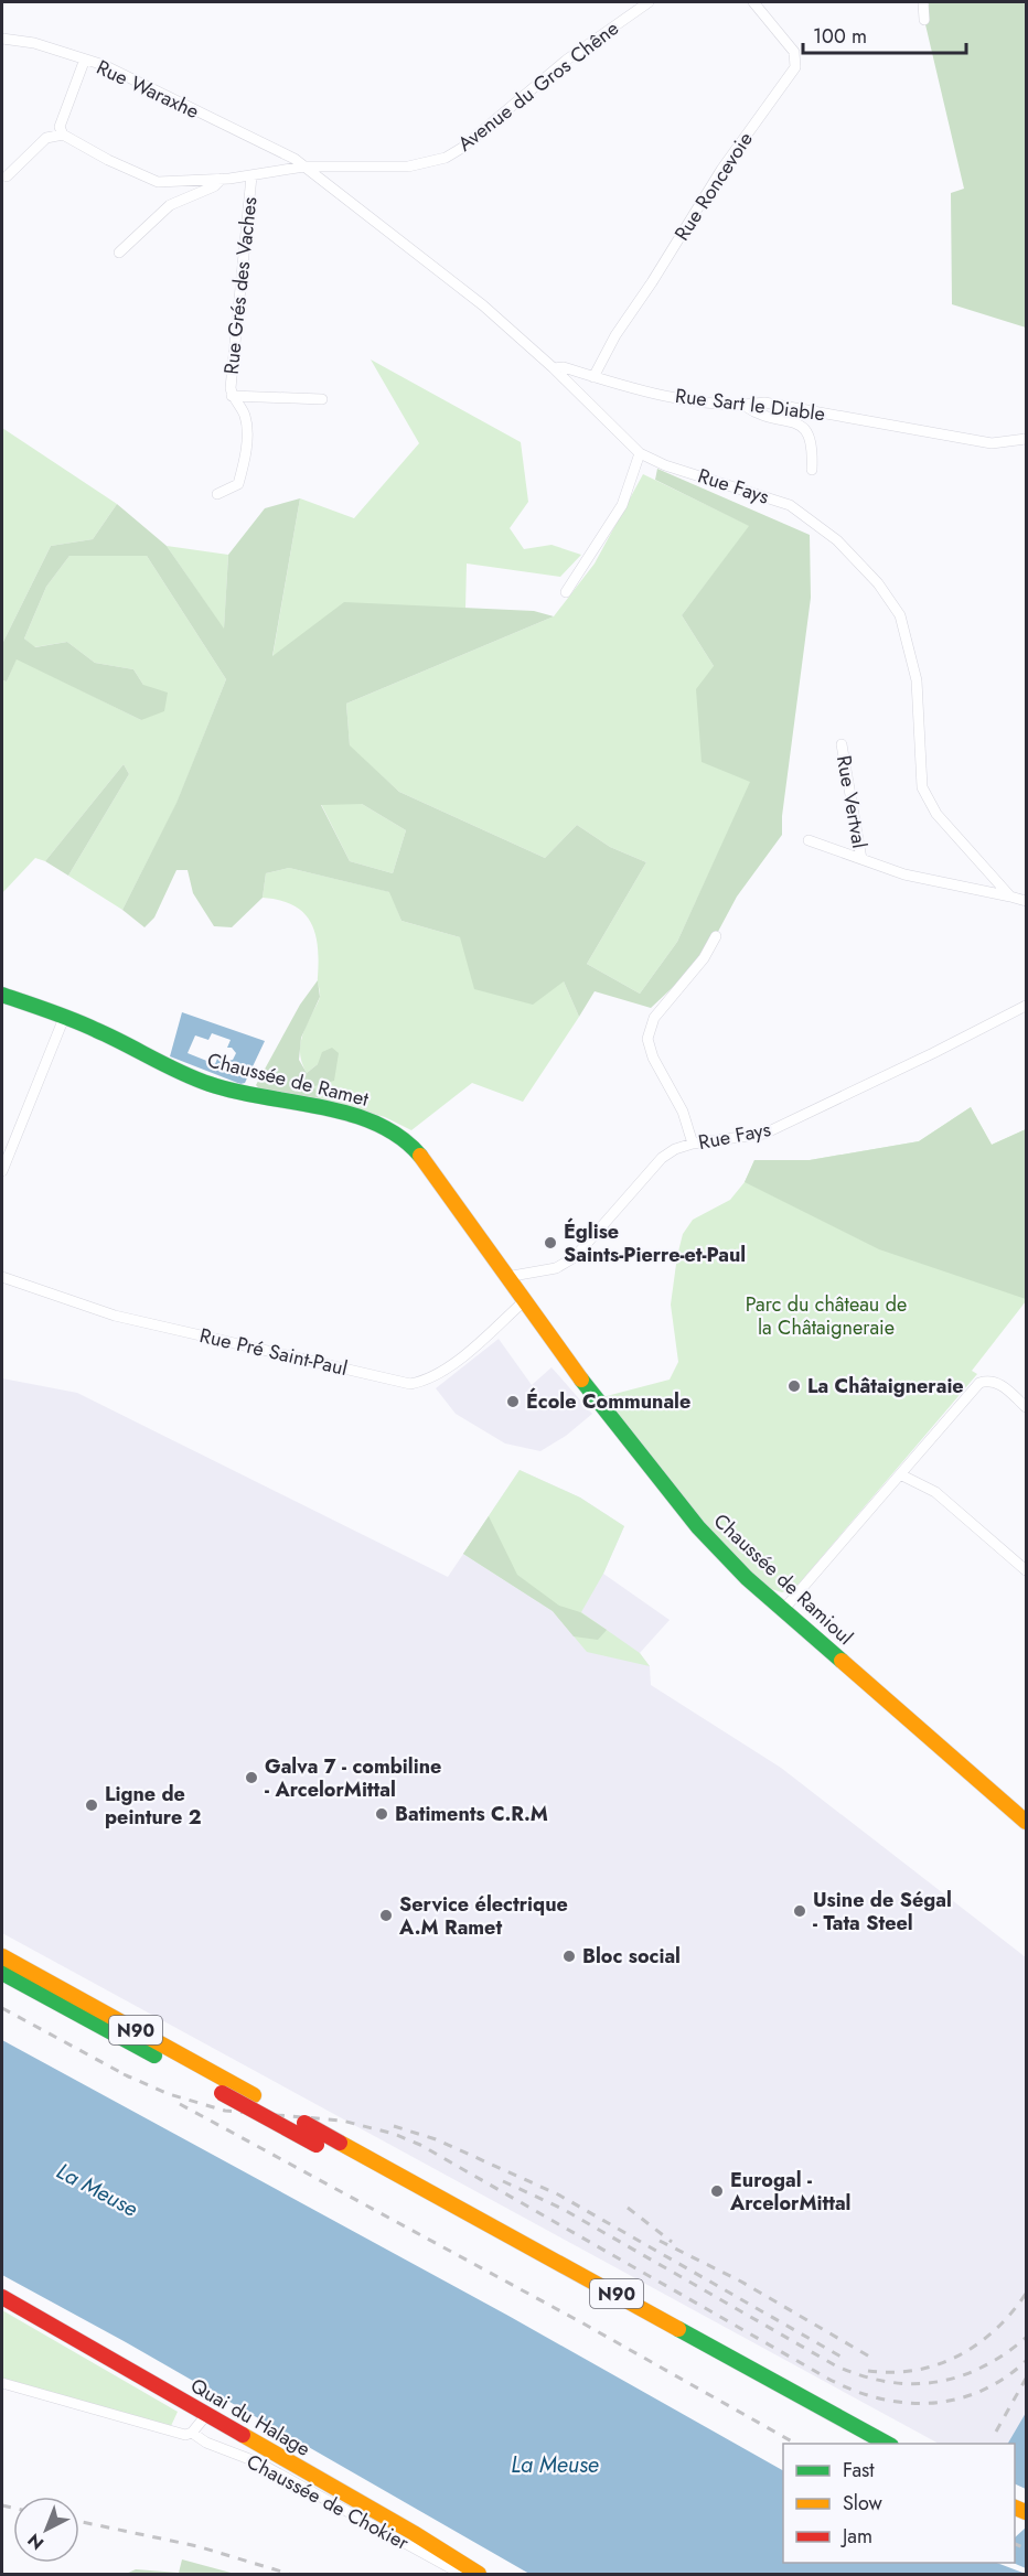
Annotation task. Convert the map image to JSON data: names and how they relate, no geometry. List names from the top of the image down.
{
  "streets": {
    "main road": [
      "Chaussée de Ramet",
      "Chaussée de Ramioul",
      "N90",
      "Quai du Halage"
    ],
    "street": [
      "Avenue du Gros Chêne",
      "Rue Waraxhe",
      "Rue Roncevoie",
      "Rue Grés des Vaches",
      "Rue Sart le Diable",
      "Rue Fays",
      "Rue Vertval",
      "Rue Pré Saint-Paul",
      "Chaussée de Chokier"
    ]
  },
  "crossings": [
    ["Avenue du Gros Chêne", "Rue Waraxhe"],
    ["Avenue du Gros Chêne", "Rue Grés des Vaches"],
    ["Avenue du Gros Chêne", "Rue Fays"],
    ["Rue Waraxhe", "Rue Fays"],
    ["Rue Roncevoie", "Rue Sart le Diable"],
    ["Rue Sart le Diable", "Rue Fays"],
    ["Rue Fays", "Chaussée de Ramet"],
    ["Rue Pré Saint-Paul", "Chaussée de Ramioul"]
  ],
  "water": ["La Meuse"],
  "parks": ["Parc du château de la Châtaigneraie"],
  "places": [
    "Église Saints-Pierre-et-Paul",
    "La Châtaigneraie",
    "École Communale",
    "Galva 7 - combiline - ArcelorMittal",
    "Ligne de peinture 2",
    "Batiments C.R.M",
    "Usine de Ségal - Tata Steel",
    "Service électrique A.M Ramet",
    "Bloc social",
    "Eurogal - ArcelorMittal"
  ],
  "legend": ["Fast", "Slow", "Jam"],
  "scale_bar": "100 m",
  "north": "bottom left"
}
